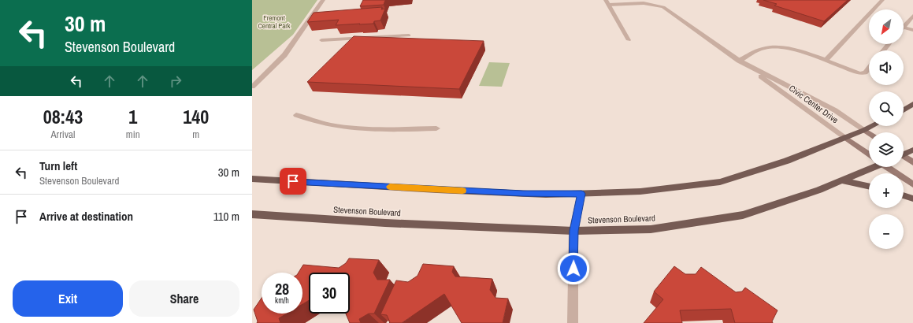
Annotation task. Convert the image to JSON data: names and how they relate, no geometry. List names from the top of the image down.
{
  "streets": {
    "main road": ["Civic Center Drive", "Stevenson Boulevard"]
  },
  "parks": ["Fremont Central Park"],
  "north": "bottom left",
  "page": {
    "turn": ["30 m", "Stevenson Boulevard"],
    "map_buttons": ["+", "−"],
    "eta": [
      "08:43",
      "Arrival",
      "1",
      "min",
      "140",
      "m"
    ],
    "list": [
      {
        "name": "Turn left",
        "note": "Stevenson Boulevard",
        "value": "30 m"
      },
      {
        "name": "Arrive at destination",
        "value": "110 m"
      }
    ],
    "speed": "28 km/h",
    "limit": "30",
    "buttons": ["Exit", "Share"]
  }
}
